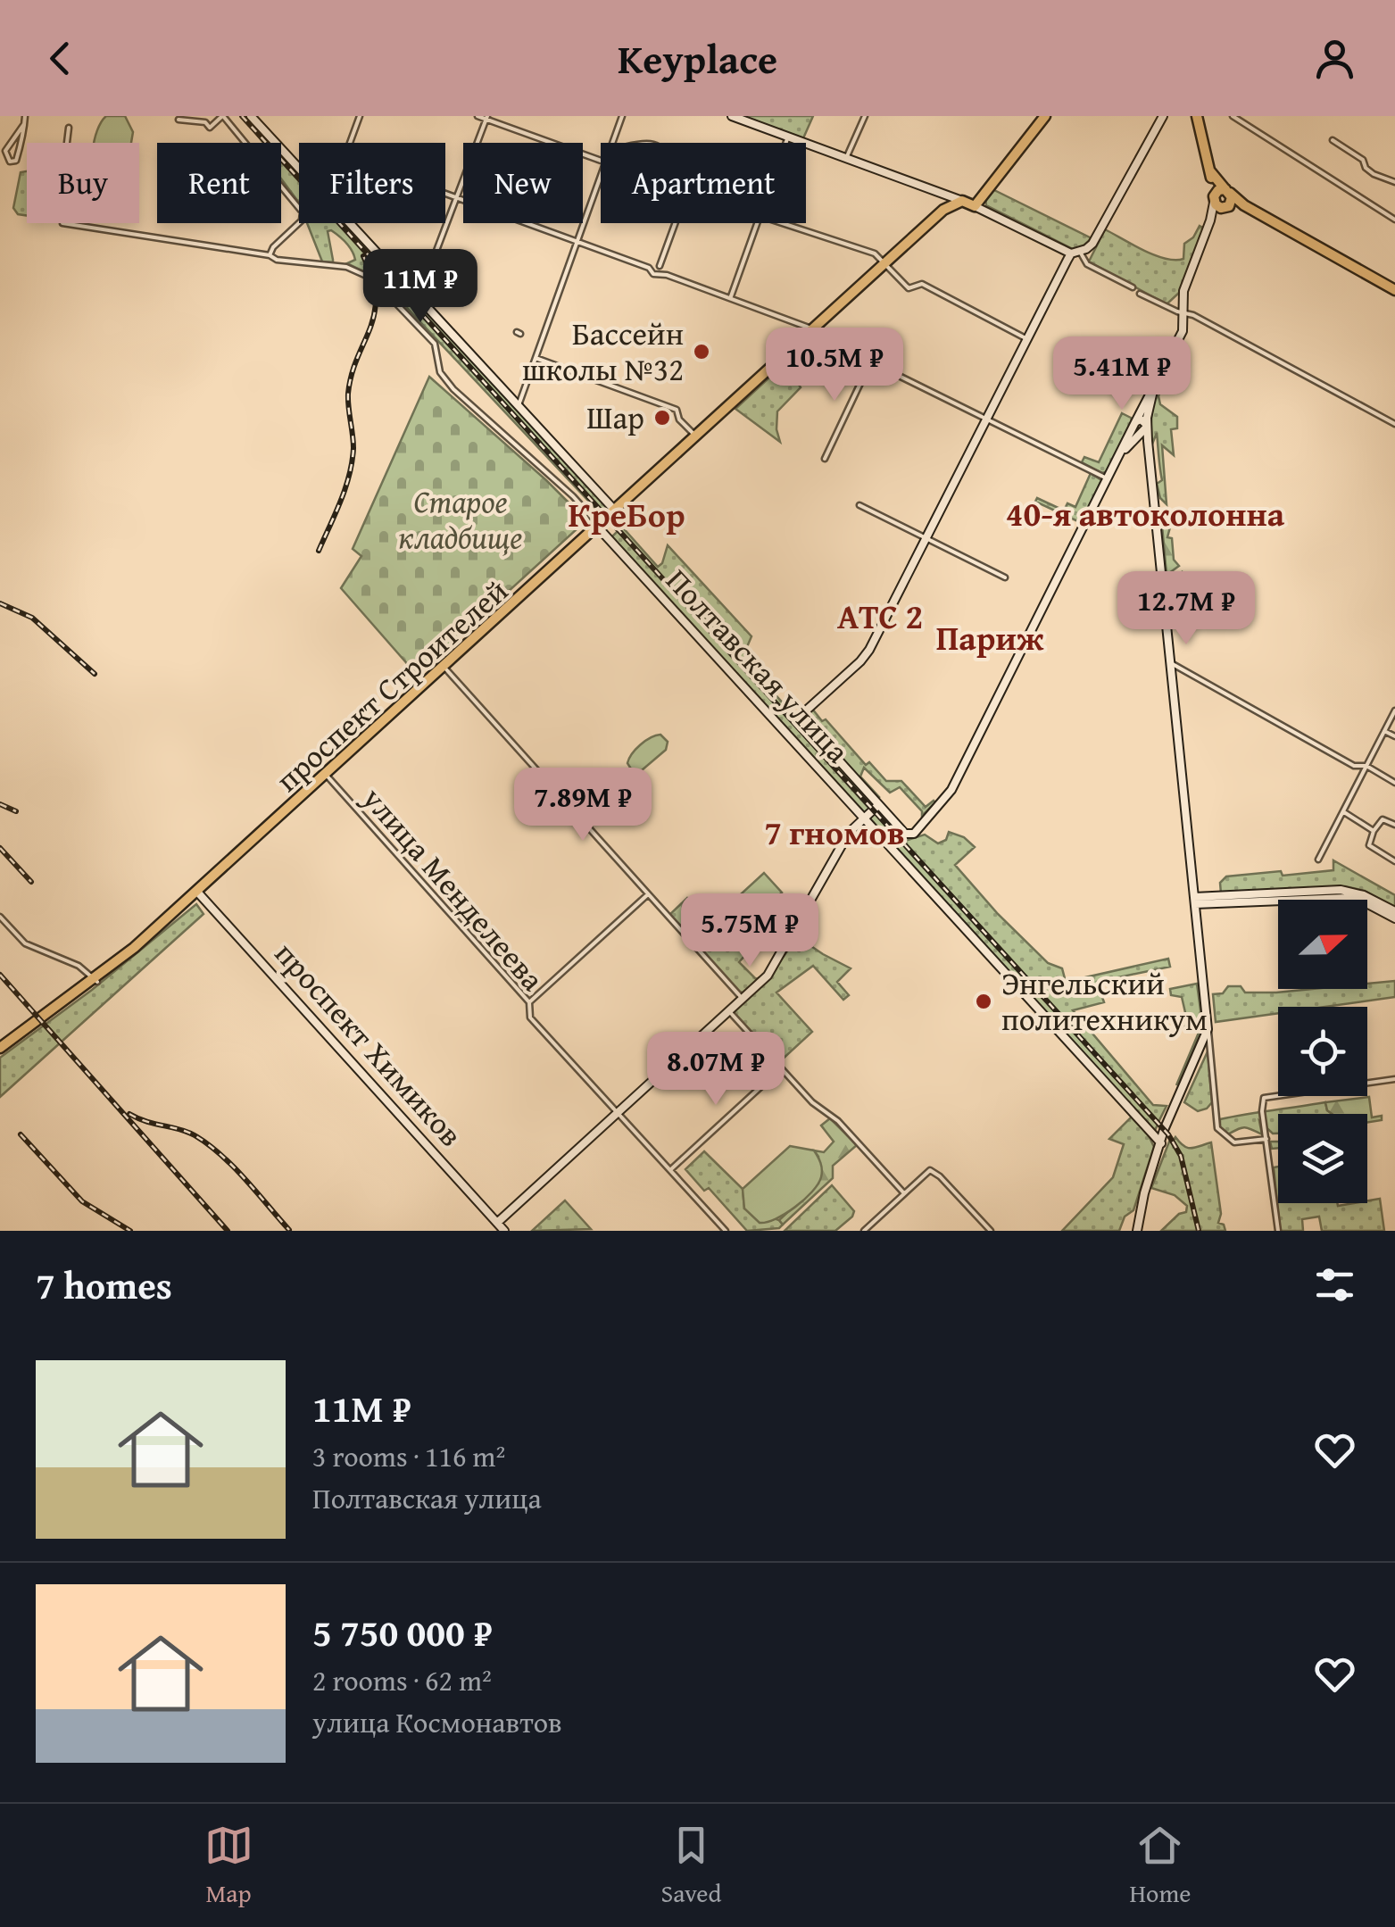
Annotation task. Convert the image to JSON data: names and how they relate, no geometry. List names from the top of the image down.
{
  "streets": {
    "main road": ["проспект Строителей"],
    "street": ["Полтавская улица", "улица Менделеева", "проспект Химиков"]
  },
  "crossings": [
    ["Полтавская улица", "проспект Строителей"],
    ["проспект Строителей", "улица Менделеева"],
    ["проспект Строителей", "проспект Химиков"]
  ],
  "districts": [
    "40-я автоколонна",
    "КреБор",
    "АТС 2",
    "Париж",
    "7 гномов"
  ],
  "parks": ["Старое кладбище"],
  "places": ["Бассейн школы №32", "Шар", "Энгельский политехникум"],
  "north": "right",
  "page": {
    "header": "Keyplace",
    "chip": [
      "Buy",
      "Rent",
      "Filters",
      "New",
      "Apartment"
    ],
    "price": [
      "11M ₽",
      "10.5M ₽",
      "5.41M ₽",
      "12.7M ₽",
      "7.89M ₽",
      "5.75M ₽",
      "8.07M ₽"
    ],
    "heading": "7 homes",
    "list": [
      {
        "name": "11M ₽",
        "note": "3 rooms · 116 m² · Полтавская улица"
      },
      {
        "name": "5 750 000 ₽",
        "note": "2 rooms · 62 m² · улица Космонавтов"
      }
    ],
    "tabs": ["Map", "Saved", "Home"]
  }
}
